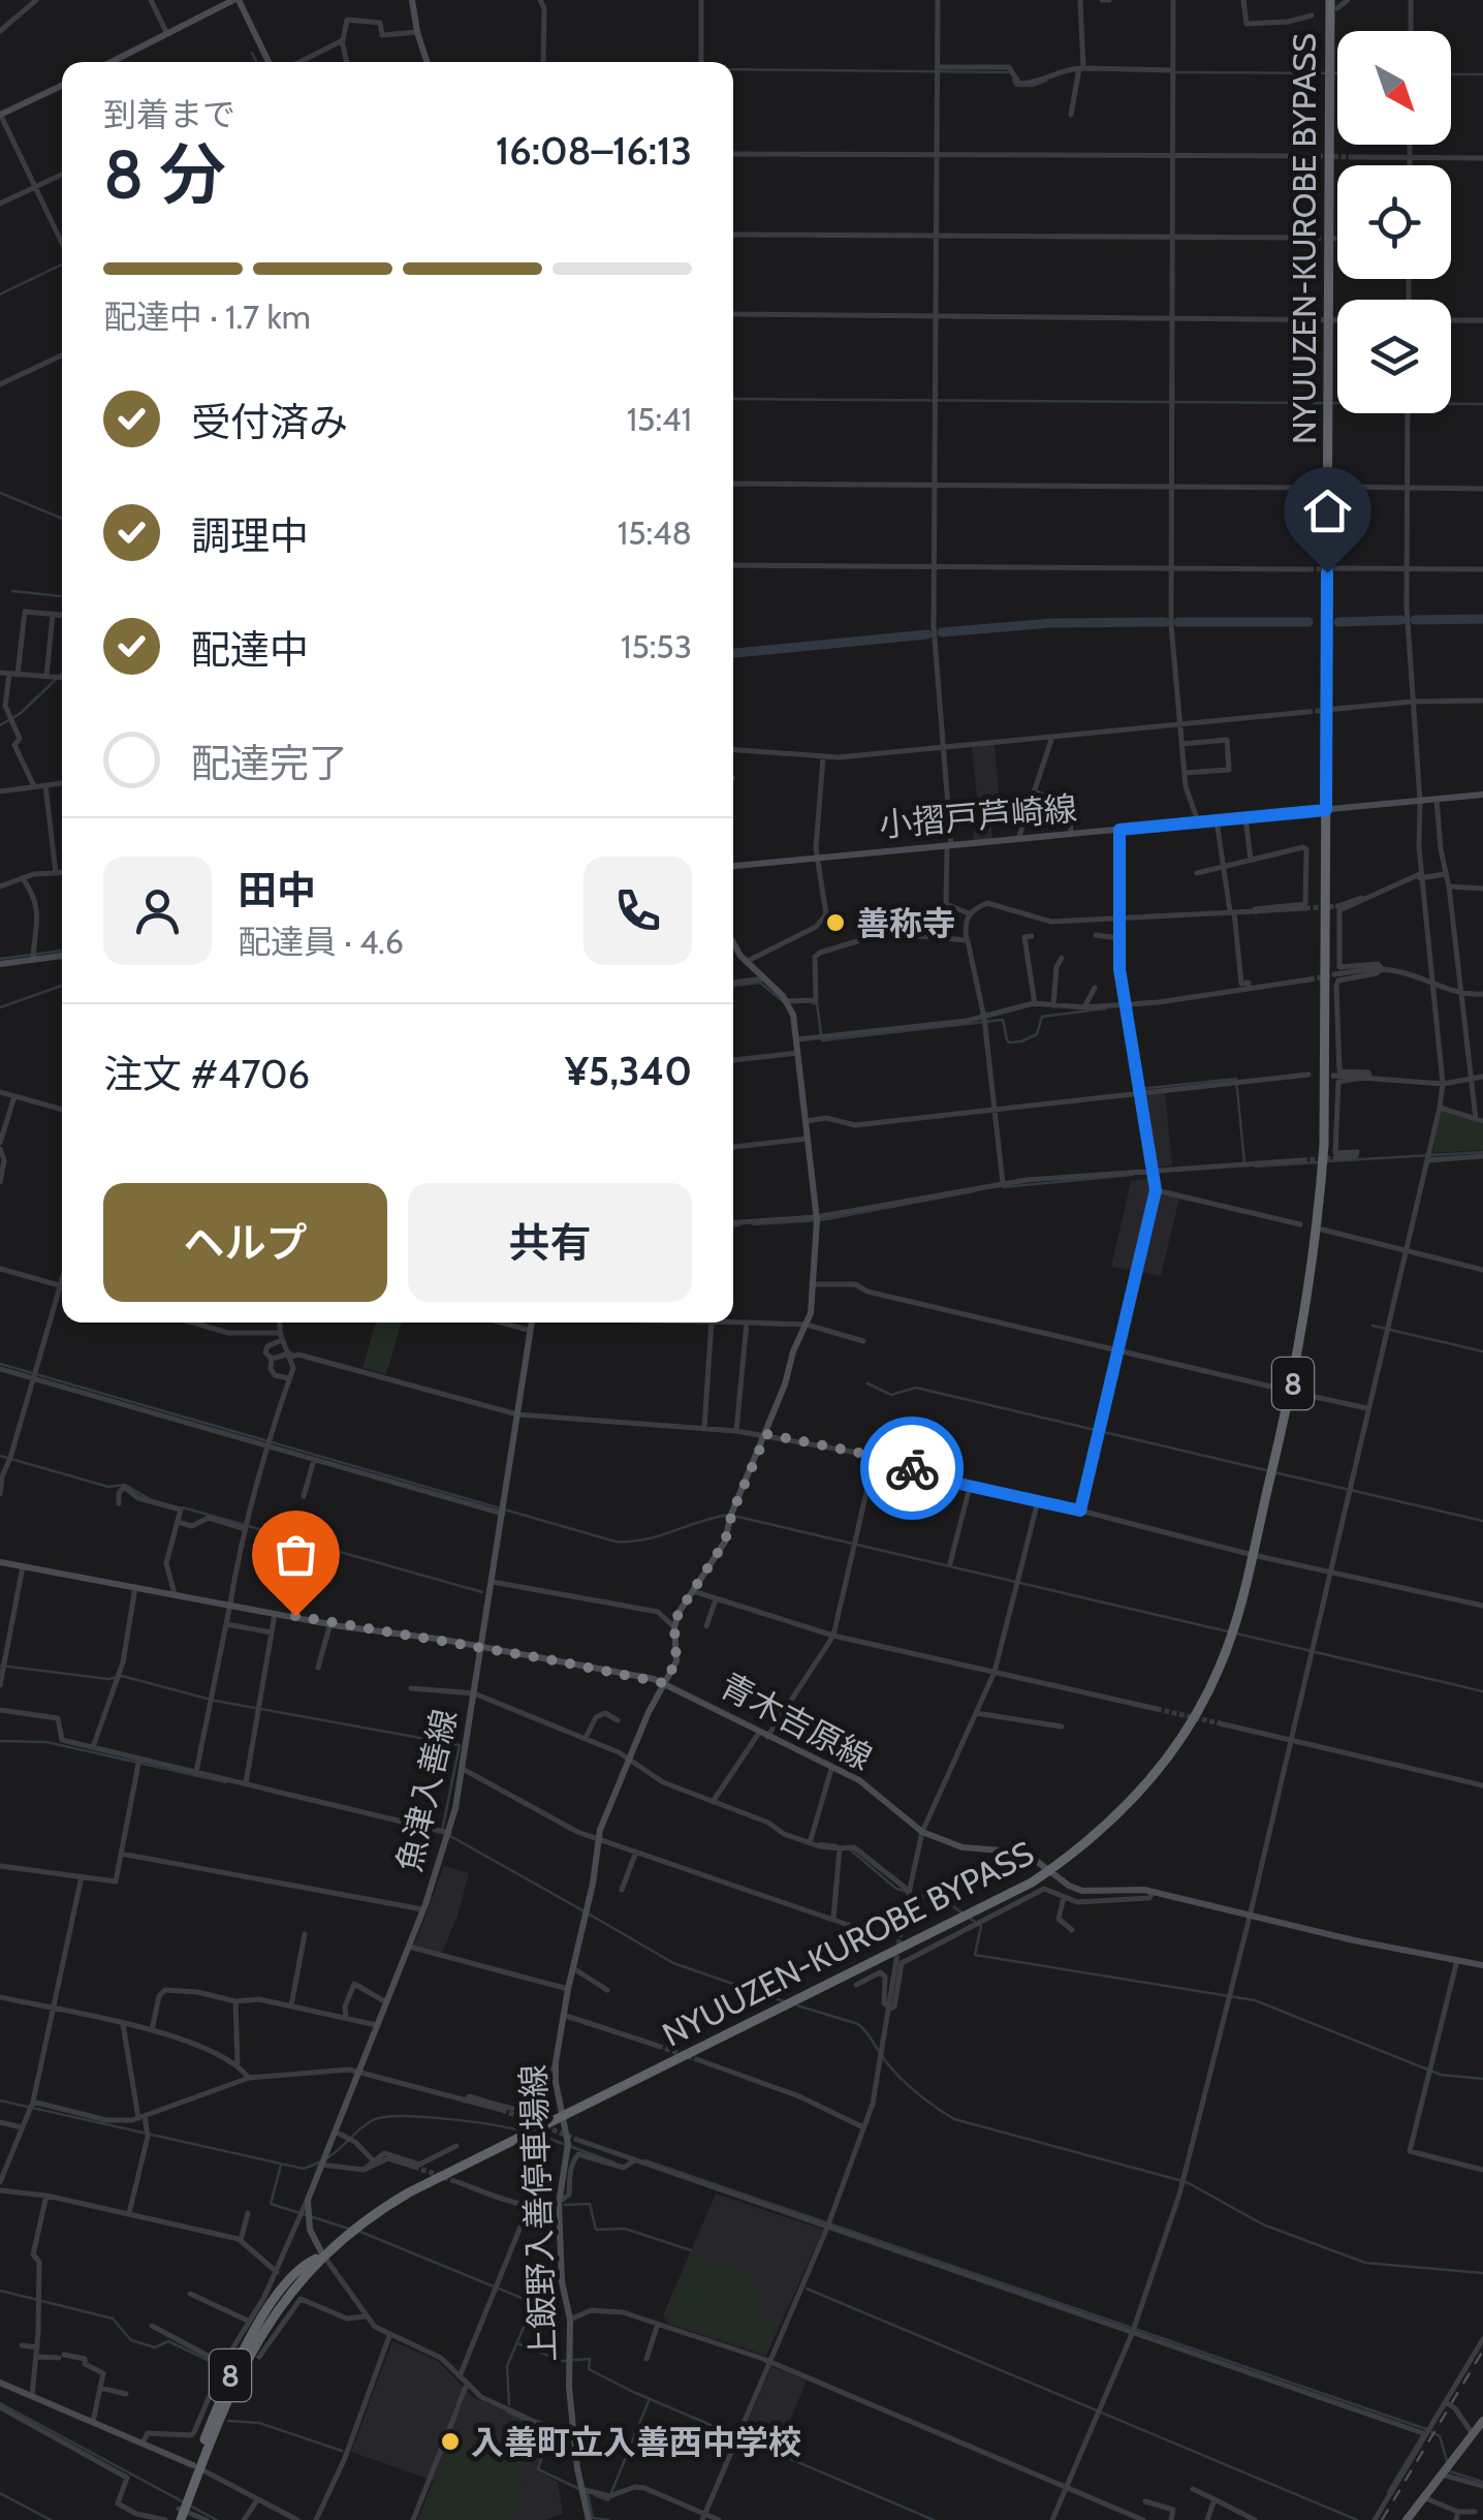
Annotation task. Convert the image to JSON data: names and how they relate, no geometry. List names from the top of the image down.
{
  "streets": {
    "highway": ["NYUUZEN-KUROBE BYPASS", "8"],
    "main road": [
      "小摺戸芦崎線",
      "青木吉原線",
      "魚津入善線",
      "上飯野入善停車場線"
    ]
  },
  "crossings": [
    ["NYUUZEN-KUROBE BYPASS", "小摺戸芦崎線"],
    ["NYUUZEN-KUROBE BYPASS", "8"],
    ["NYUUZEN-KUROBE BYPASS", "青木吉原線"],
    ["NYUUZEN-KUROBE BYPASS", "上飯野入善停車場線"],
    ["青木吉原線", "魚津入善線"],
    ["青木吉原線", "上飯野入善停車場線"]
  ],
  "places": ["善称寺", "入善町立入善西中学校"],
  "north": "bottom right",
  "page": {
    "heading": ["8 分", "到着まで", "16:08–16:13"],
    "panel": [
      "田中",
      "配達員 · 4.6",
      "注文 #4706",
      "¥5,340"
    ],
    "bar": "配達中 · 1.7 km",
    "list": [
      ["受付済み", "15:41"],
      ["調理中", "15:48"],
      ["配達中", "15:53"],
      "配達完了"
    ],
    "buttons": ["ヘルプ", "共有"]
  }
}
